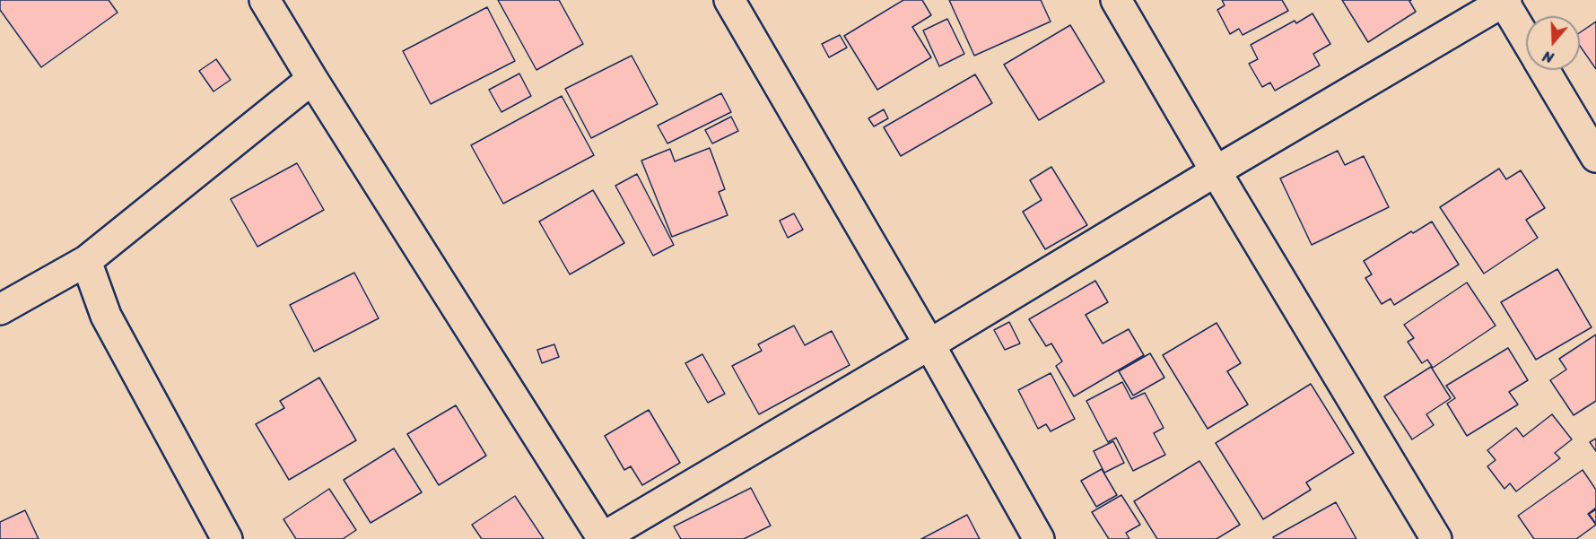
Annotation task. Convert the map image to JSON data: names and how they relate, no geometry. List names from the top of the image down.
{
  "north": "bottom"
}
